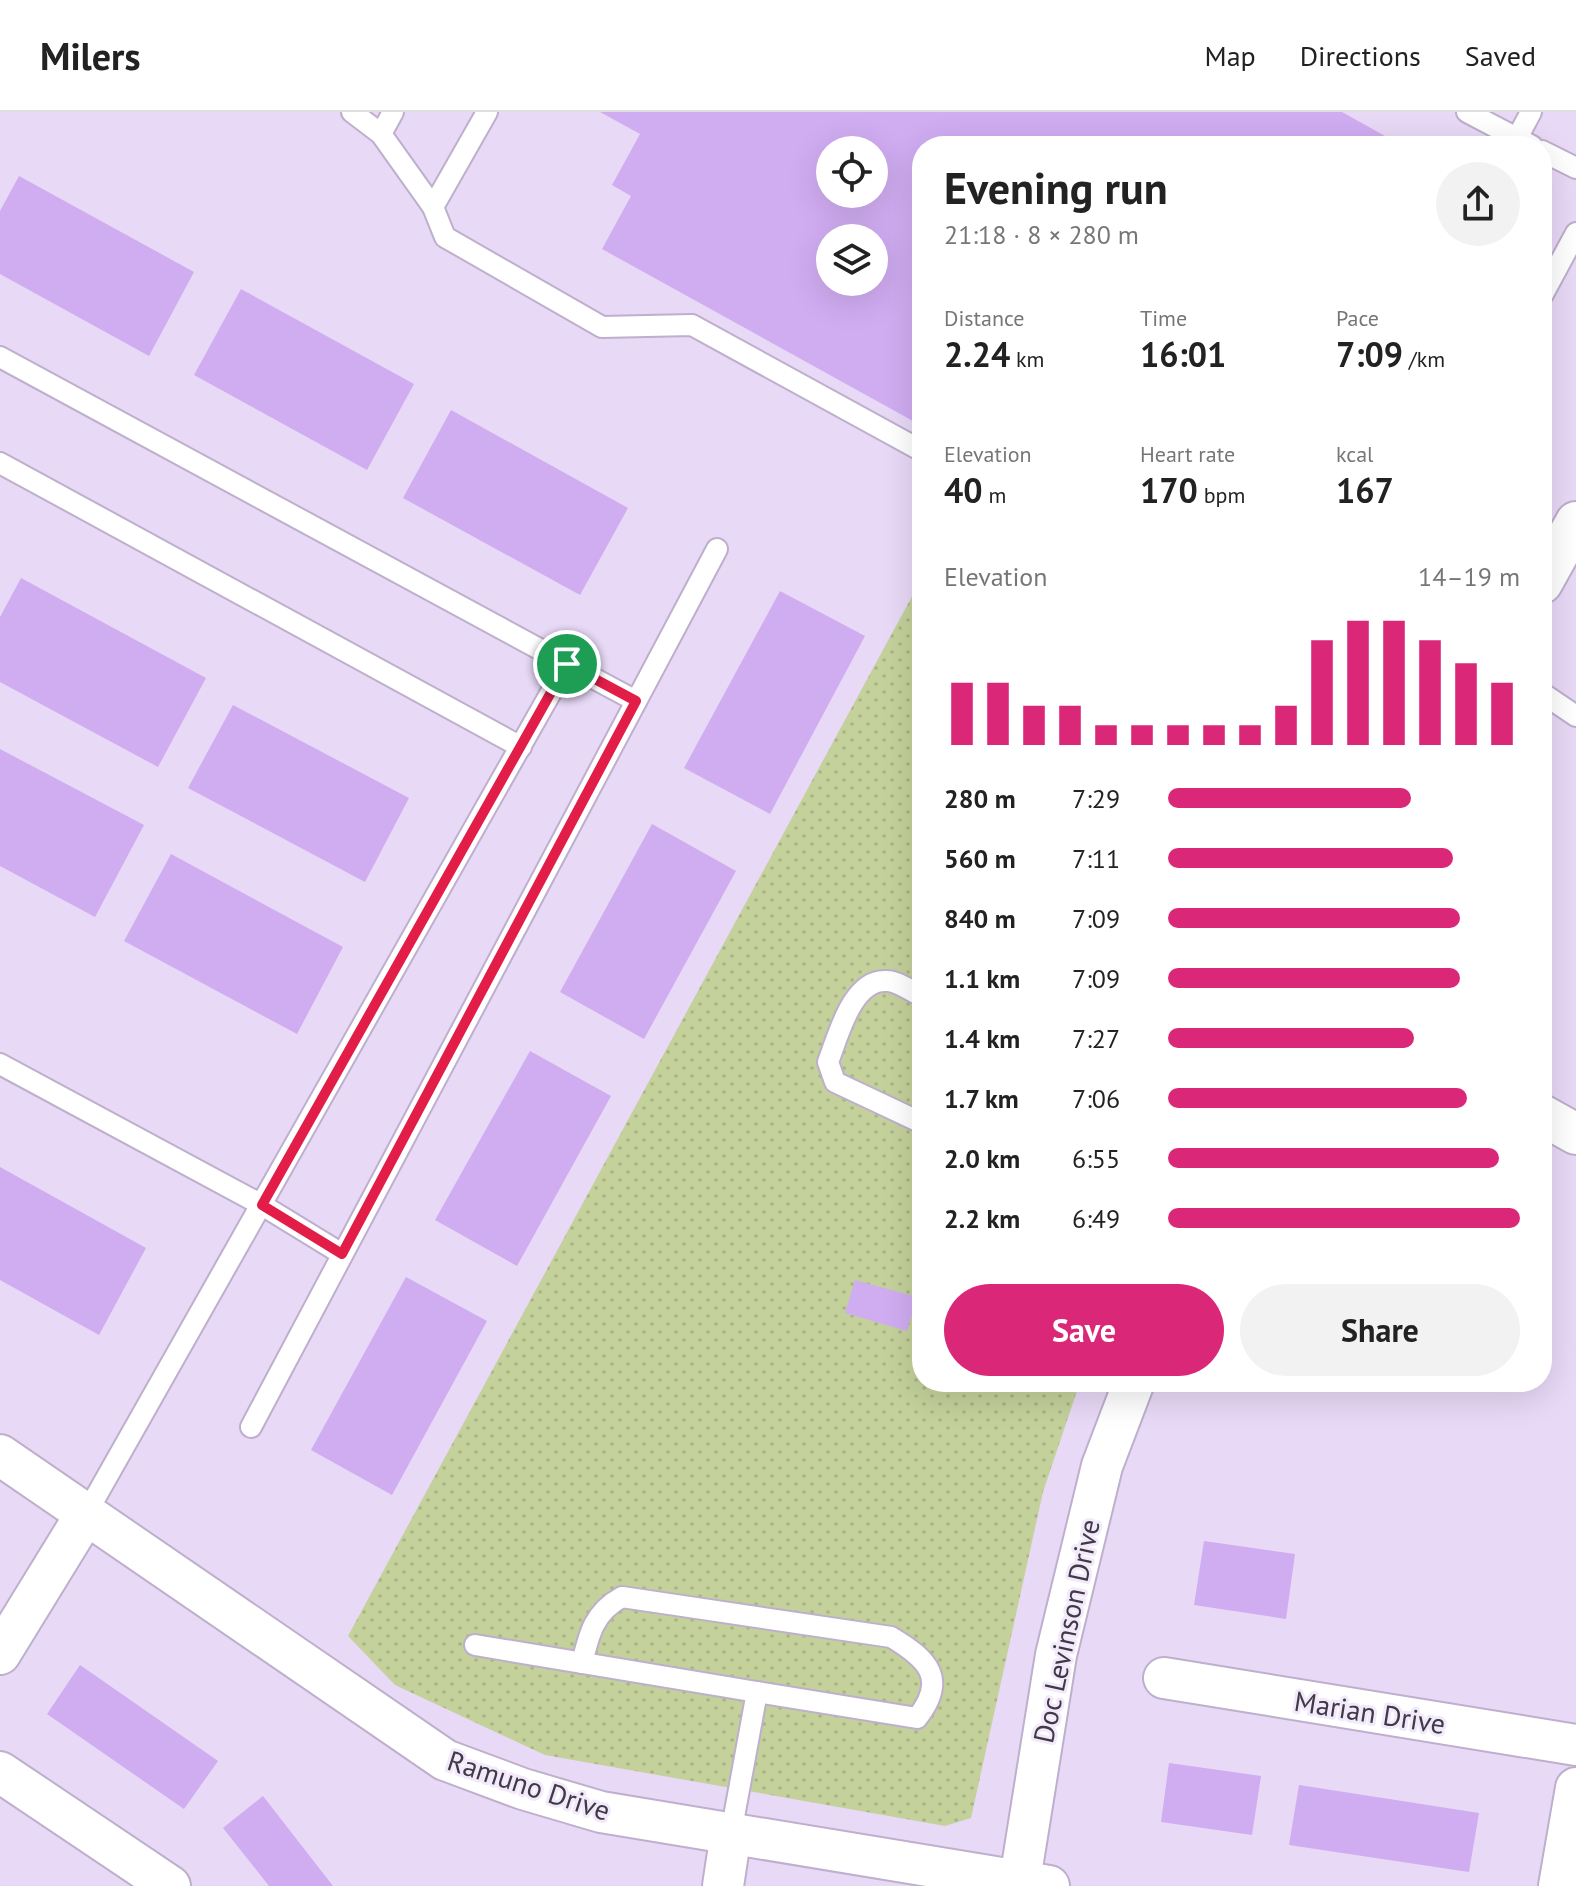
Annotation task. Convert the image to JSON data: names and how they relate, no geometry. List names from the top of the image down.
{
  "streets": {
    "street": ["Doc Levinson Drive", "Marian Drive", "Ramuno Drive"]
  },
  "crossings": [
    ["Doc Levinson Drive", "Ramuno Drive"]
  ],
  "page": {
    "header": "Milers",
    "nav": ["Map", "Directions", "Saved"],
    "heading": ["Evening run", "21:18 · 8 × 280 m"],
    "stats": [
      ["Distance", "2.24 km"],
      ["Time", "16:01"],
      ["Pace", "7:09 /km"],
      ["Elevation", "40 m"],
      ["Heart rate", "170 bpm"],
      ["kcal", "167"]
    ],
    "chart": ["Elevation", "14–19 m"],
    "list": [
      {
        "name": "280 m",
        "note": "7:29"
      },
      {
        "name": "560 m",
        "note": "7:11"
      },
      {
        "name": "840 m",
        "note": "7:09"
      },
      {
        "name": "1.1 km",
        "note": "7:09"
      },
      {
        "name": "1.4 km",
        "note": "7:27"
      },
      {
        "name": "1.7 km",
        "note": "7:06"
      },
      {
        "name": "2.0 km",
        "note": "6:55"
      },
      {
        "name": "2.2 km",
        "note": "6:49"
      }
    ],
    "buttons": ["Save", "Share"]
  }
}
